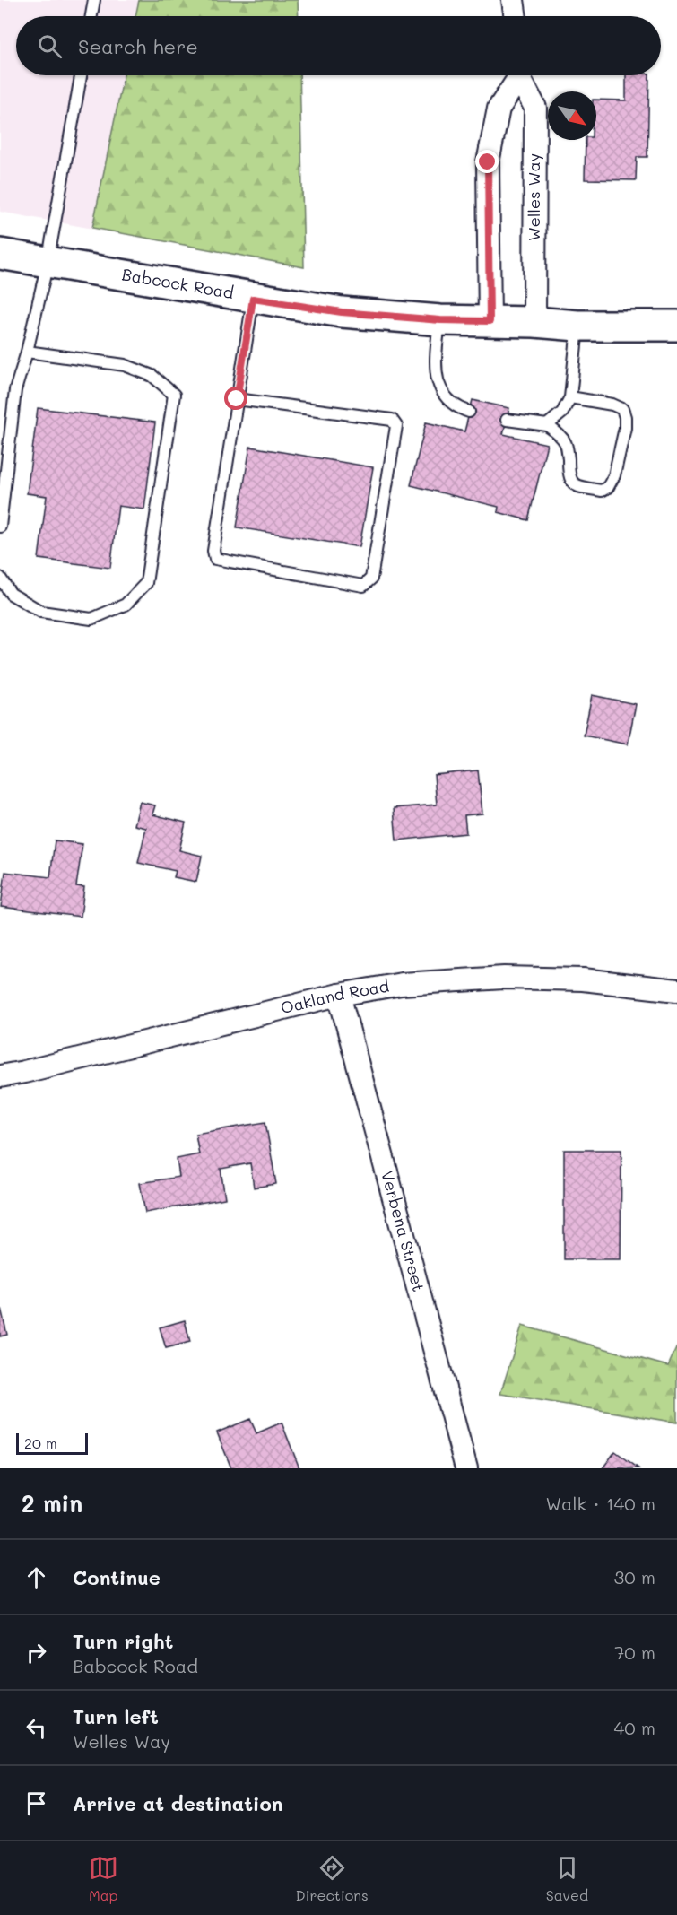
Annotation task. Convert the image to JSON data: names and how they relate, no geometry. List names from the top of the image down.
{
  "streets": {
    "main road": ["Babcock Road"],
    "street": ["Welles Way", "Oakland Road", "Verbena Street"]
  },
  "crossings": [
    ["Welles Way", "Babcock Road"],
    ["Oakland Road", "Verbena Street"]
  ],
  "scale_bar": "20 m",
  "north": "bottom right",
  "page": {
    "search": "Search here",
    "scale": "20 m",
    "heading": ["2 min", "Walk · 140 m"],
    "list": [
      ["Continue", "30 m"],
      ["Turn right", "Babcock Road", "70 m"],
      ["Turn left", "Welles Way", "40 m"],
      "Arrive at destination"
    ],
    "nav": ["Map", "Directions", "Saved"]
  }
}
